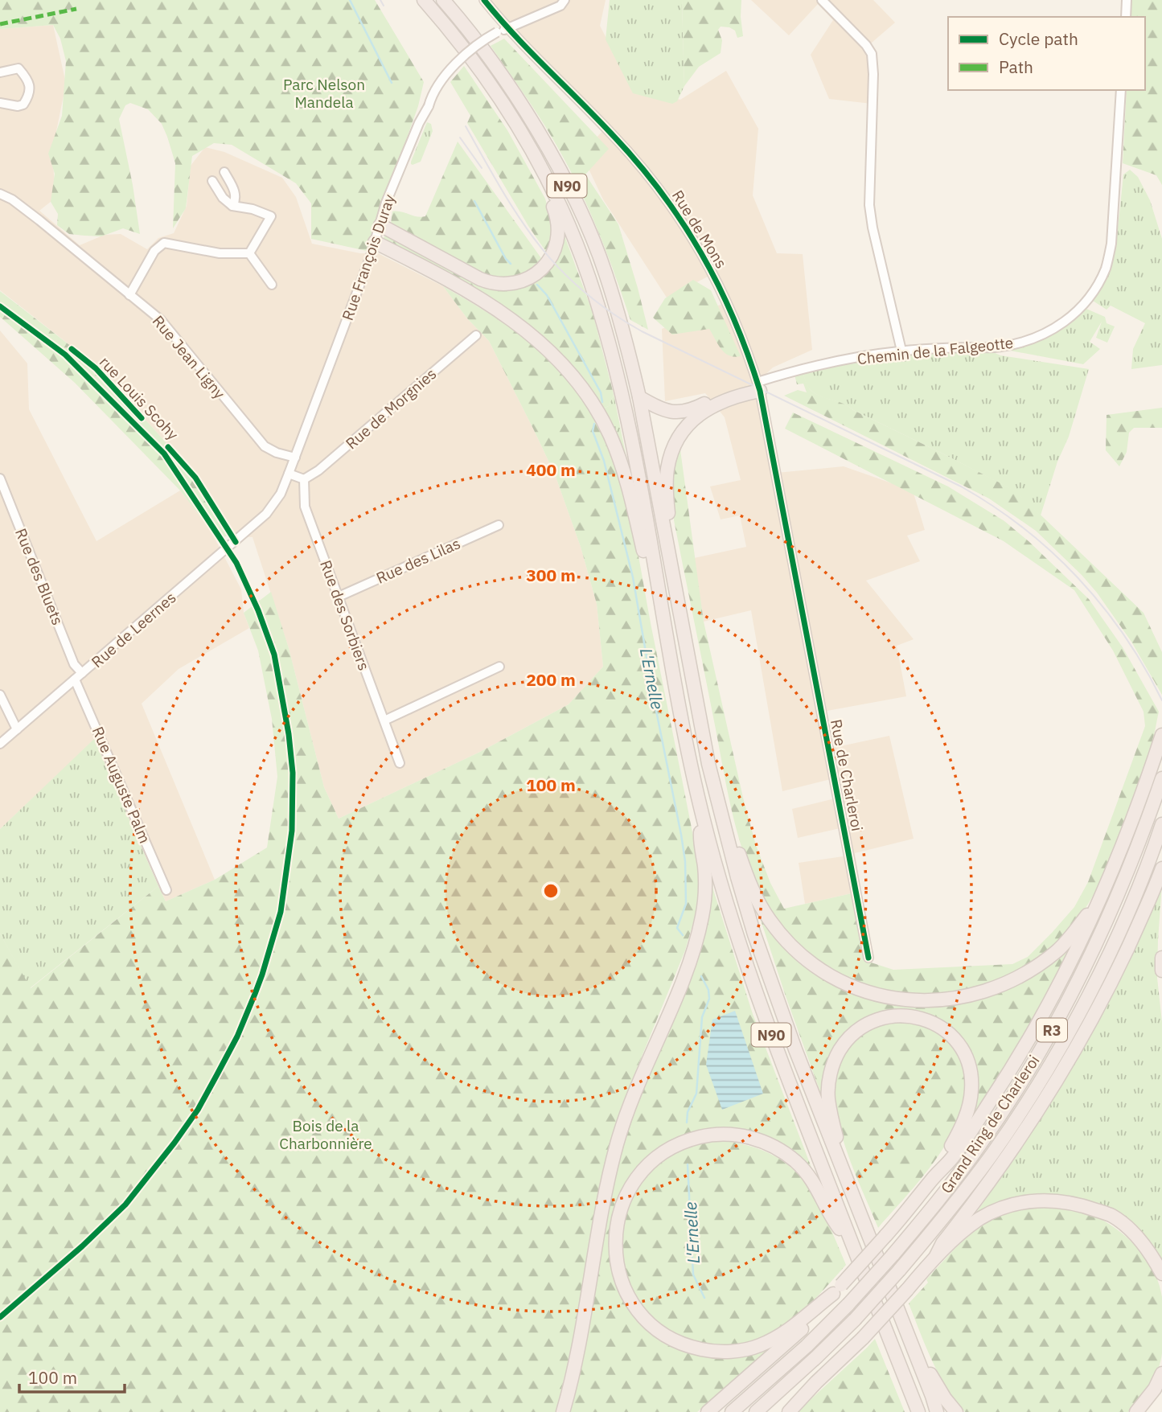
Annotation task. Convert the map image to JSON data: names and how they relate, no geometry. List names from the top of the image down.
{
  "streets": {
    "highway": ["N90", "R3", "Grand Ring de Charleroi"],
    "street": [
      "Rue de Mons",
      "Rue François Duray",
      "Chemin de la Falgeotte",
      "Rue Jean Ligny",
      "Rue de Morgnies",
      "Rue des Lilas",
      "Rue des Bluets",
      "Rue des Sorbiers",
      "Rue de Leernes",
      "Rue de Charleroi",
      "Rue Auguste Palm"
    ],
    "cycle path": ["rue Louis Scohy"]
  },
  "crossings": [
    ["Rue de Mons", "Rue François Duray"],
    ["Rue de Mons", "Chemin de la Falgeotte"],
    ["Rue de Mons", "Rue de Charleroi"],
    ["Rue François Duray", "Rue Jean Ligny"],
    ["Rue François Duray", "Rue de Leernes"],
    ["Rue de Morgnies", "Rue des Sorbiers"],
    ["Rue des Lilas", "Rue des Sorbiers"],
    ["Rue des Bluets", "Rue de Leernes"],
    ["Rue des Bluets", "Rue Auguste Palm"],
    ["Rue de Leernes", "Rue Auguste Palm"]
  ],
  "water": ["L'Ernelle"],
  "parks": ["Parc Nelson Mandela", "Bois de la Charbonnière"],
  "legend": ["Cycle path", "Path"],
  "scale_bar": "100 m",
  "rings": [
    "400 m",
    "300 m",
    "200 m",
    "100 m"
  ]
}
